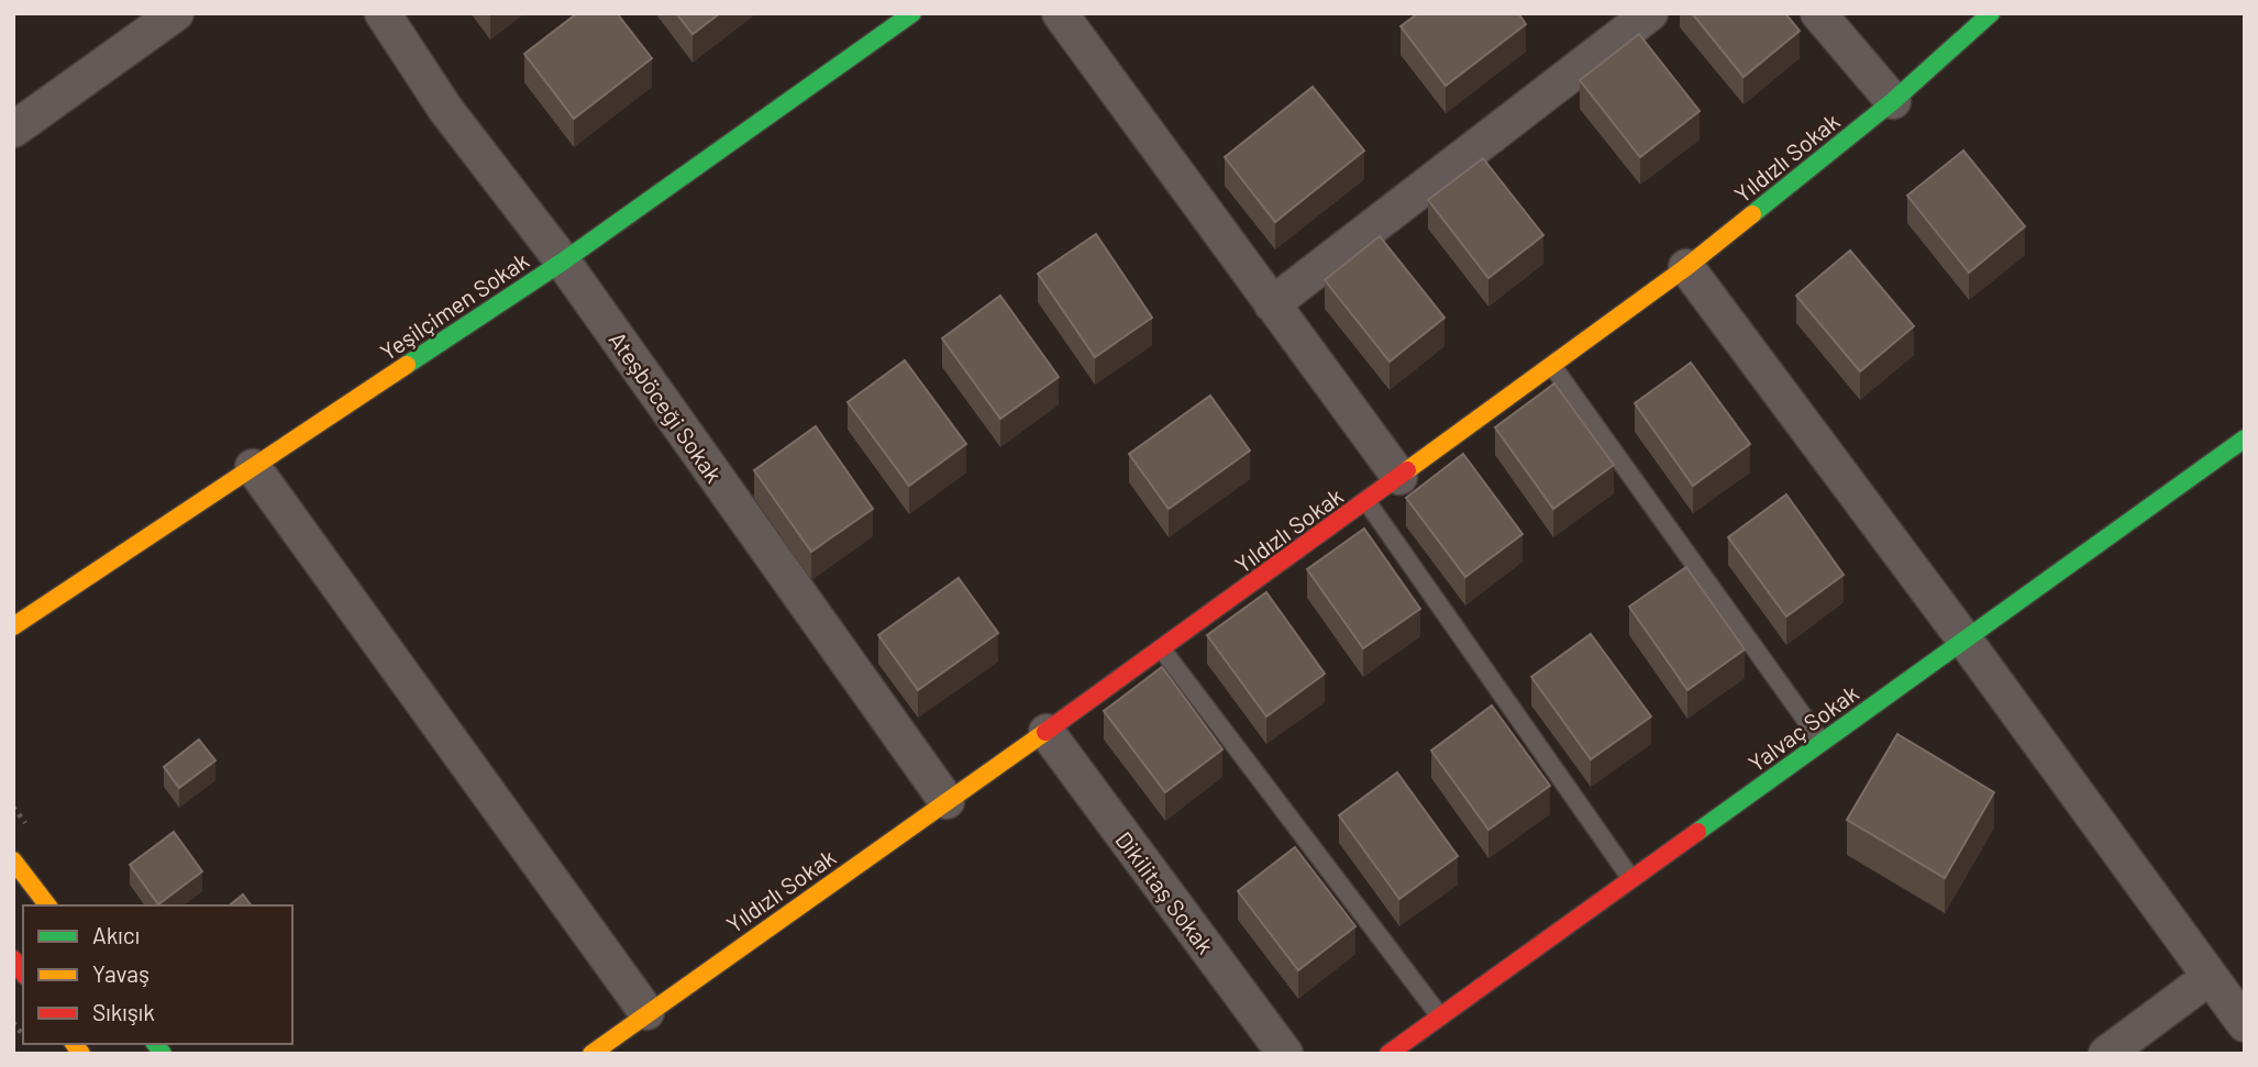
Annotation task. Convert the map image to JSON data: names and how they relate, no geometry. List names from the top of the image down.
{
  "streets": {
    "street": [
      "Yıldızlı Sokak",
      "Yeşilçimen Sokak",
      "Ateşböceği Sokak",
      "Yalvaç Sokak",
      "Dikilitaş Sokak"
    ]
  },
  "crossings": [
    ["Yıldızlı Sokak", "Ateşböceği Sokak"],
    ["Yıldızlı Sokak", "Dikilitaş Sokak"],
    ["Yeşilçimen Sokak", "Ateşböceği Sokak"]
  ],
  "legend": ["Akıcı", "Yavaş", "Sıkışık"]
}
